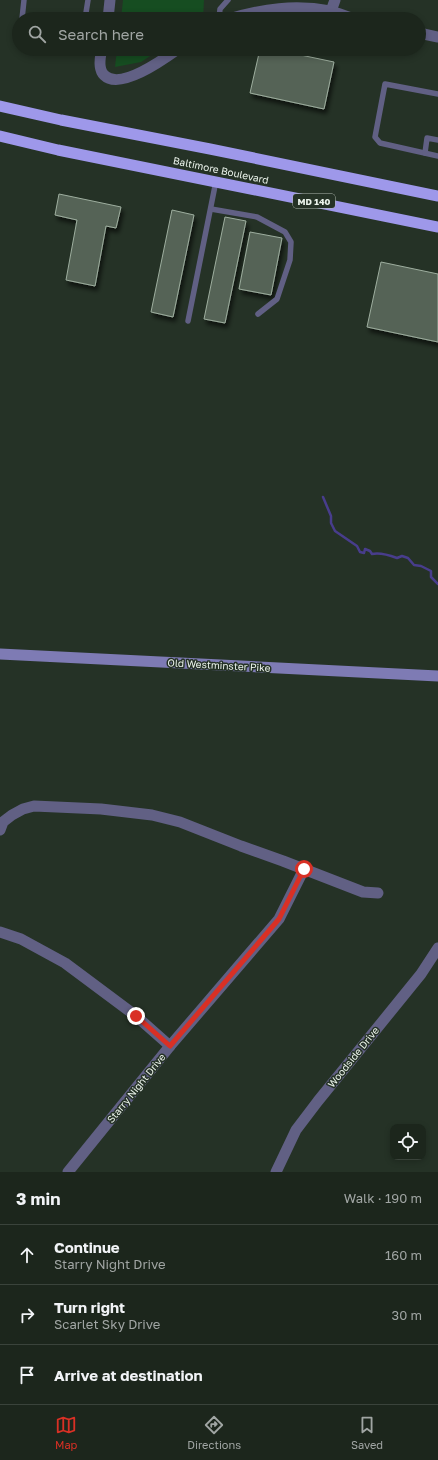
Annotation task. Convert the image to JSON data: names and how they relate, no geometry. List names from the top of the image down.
{
  "streets": {
    "highway": ["Baltimore Boulevard", "MD 140"],
    "main road": ["Old Westminster Pike"],
    "street": ["Woodside Drive", "Starry Night Drive"]
  },
  "page": {
    "search": "Search here",
    "heading": ["3 min", "Walk · 190 m"],
    "list": [
      ["Continue", "Starry Night Drive", "160 m"],
      ["Turn right", "Scarlet Sky Drive", "30 m"],
      "Arrive at destination"
    ],
    "nav": ["Map", "Directions", "Saved"]
  }
}
